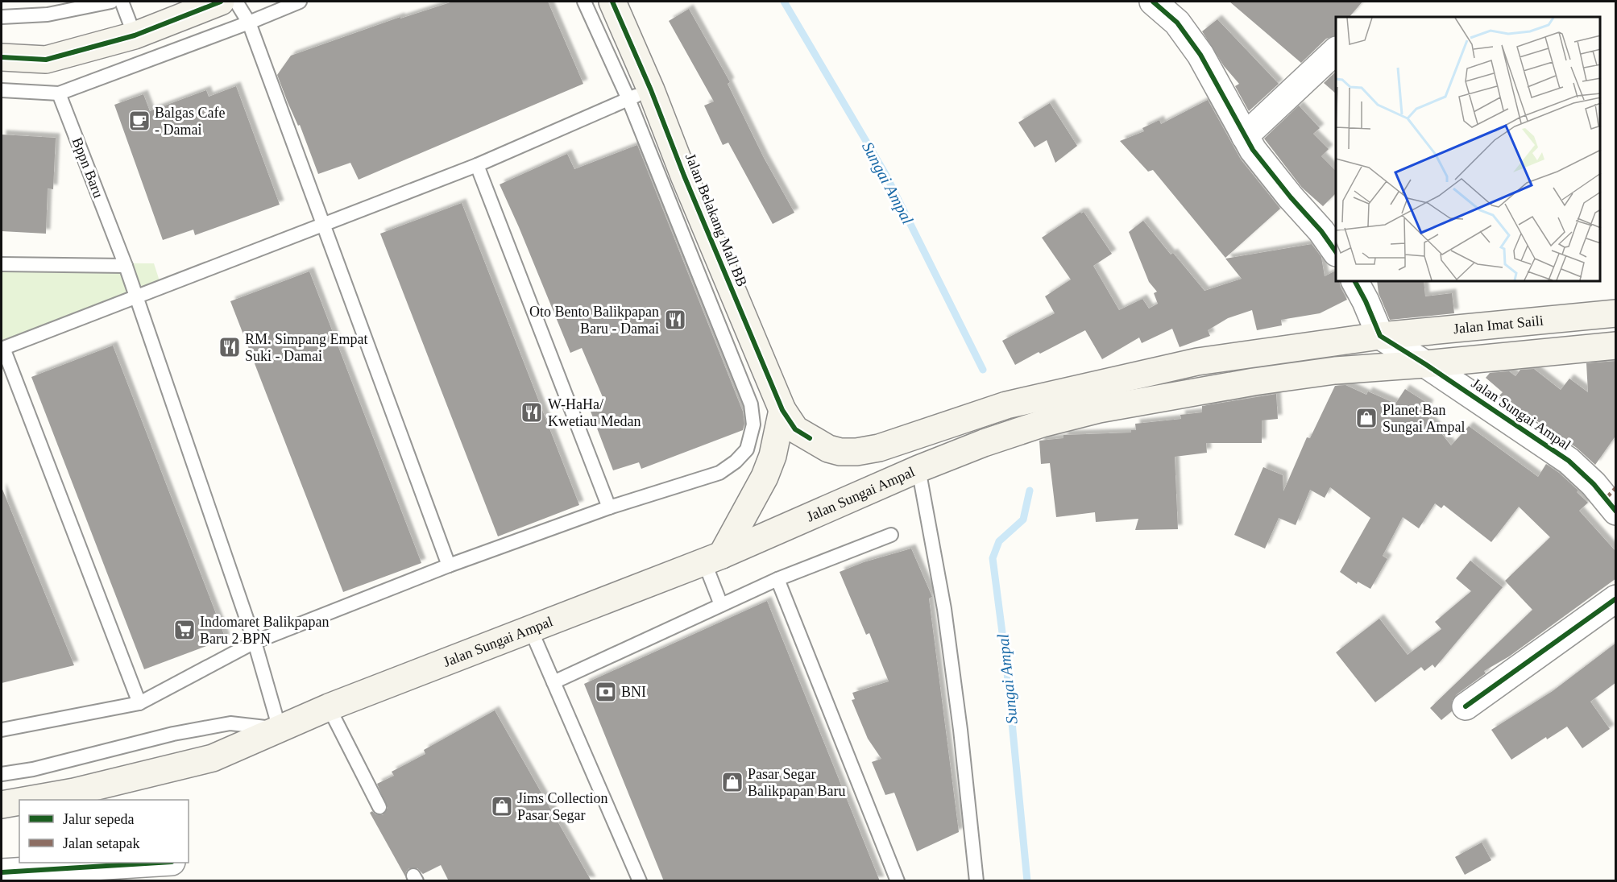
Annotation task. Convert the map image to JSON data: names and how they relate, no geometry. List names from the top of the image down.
{
  "streets": {
    "main road": ["Jalan Belakang Mall BB", "Jalan Imat Saili", "Jalan Sungai Ampal"],
    "lane": ["Bppn Baru"]
  },
  "crossings": [
    ["Bppn Baru", "Jalan Sungai Ampal"],
    ["Jalan Belakang Mall BB", "Jalan Sungai Ampal"],
    ["Jalan Imat Saili", "Jalan Sungai Ampal"]
  ],
  "water": ["Sungai Ampal"],
  "places": {
    "cafe": ["Balgas Cafe - Damai"],
    "restaurant": ["Oto Bento Balikpapan Baru - Damai", "RM. Simpang Empat Suki - Damai", "W-HaHa/ Kwetiau Medan"],
    "shop": ["Planet Ban Sungai Ampal", "Pasar Segar Balikpapan Baru", "Jims Collection Pasar Segar"],
    "supermarket": ["Indomaret Balikpapan Baru 2 BPN"],
    "bank": ["BNI"]
  },
  "legend": ["Jalur sepeda", "Jalan setapak"]
}
